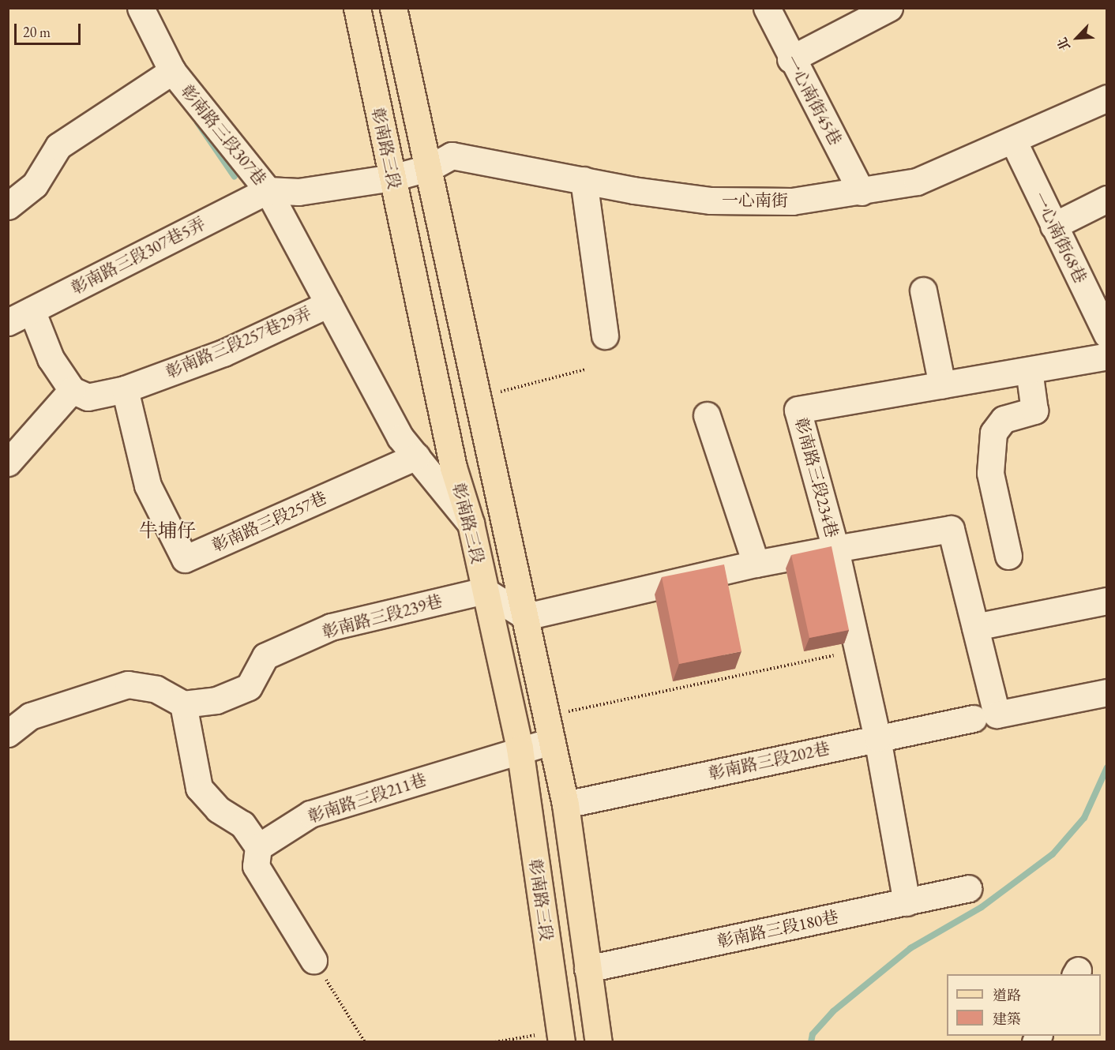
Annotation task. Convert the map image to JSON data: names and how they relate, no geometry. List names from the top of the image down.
{
  "streets": {
    "main road": ["彰南路三段"],
    "street": [
      "一心南街45巷",
      "彰南路三段307巷",
      "一心南街",
      "一心南街68巷",
      "彰南路三段307巷5弄",
      "彰南路三段257巷29弄",
      "彰南路三段234巷",
      "彰南路三段257巷",
      "彰南路三段239巷",
      "彰南路三段202巷",
      "彰南路三段211巷",
      "彰南路三段180巷"
    ]
  },
  "crossings": [
    ["一心南街45巷", "一心南街"],
    ["彰南路三段307巷", "彰南路三段"],
    ["彰南路三段307巷", "一心南街"],
    ["彰南路三段307巷", "彰南路三段307巷5弄"],
    ["彰南路三段", "一心南街"],
    ["彰南路三段", "彰南路三段234巷"],
    ["彰南路三段", "彰南路三段239巷"],
    ["彰南路三段", "彰南路三段202巷"],
    ["彰南路三段", "彰南路三段211巷"],
    ["彰南路三段", "彰南路三段180巷"],
    ["一心南街", "一心南街68巷"],
    ["彰南路三段257巷29弄", "彰南路三段257巷"]
  ],
  "districts": ["牛埔仔"],
  "legend": ["道路", "建築"],
  "scale_bar": "20 m",
  "north": "bottom left"
}
